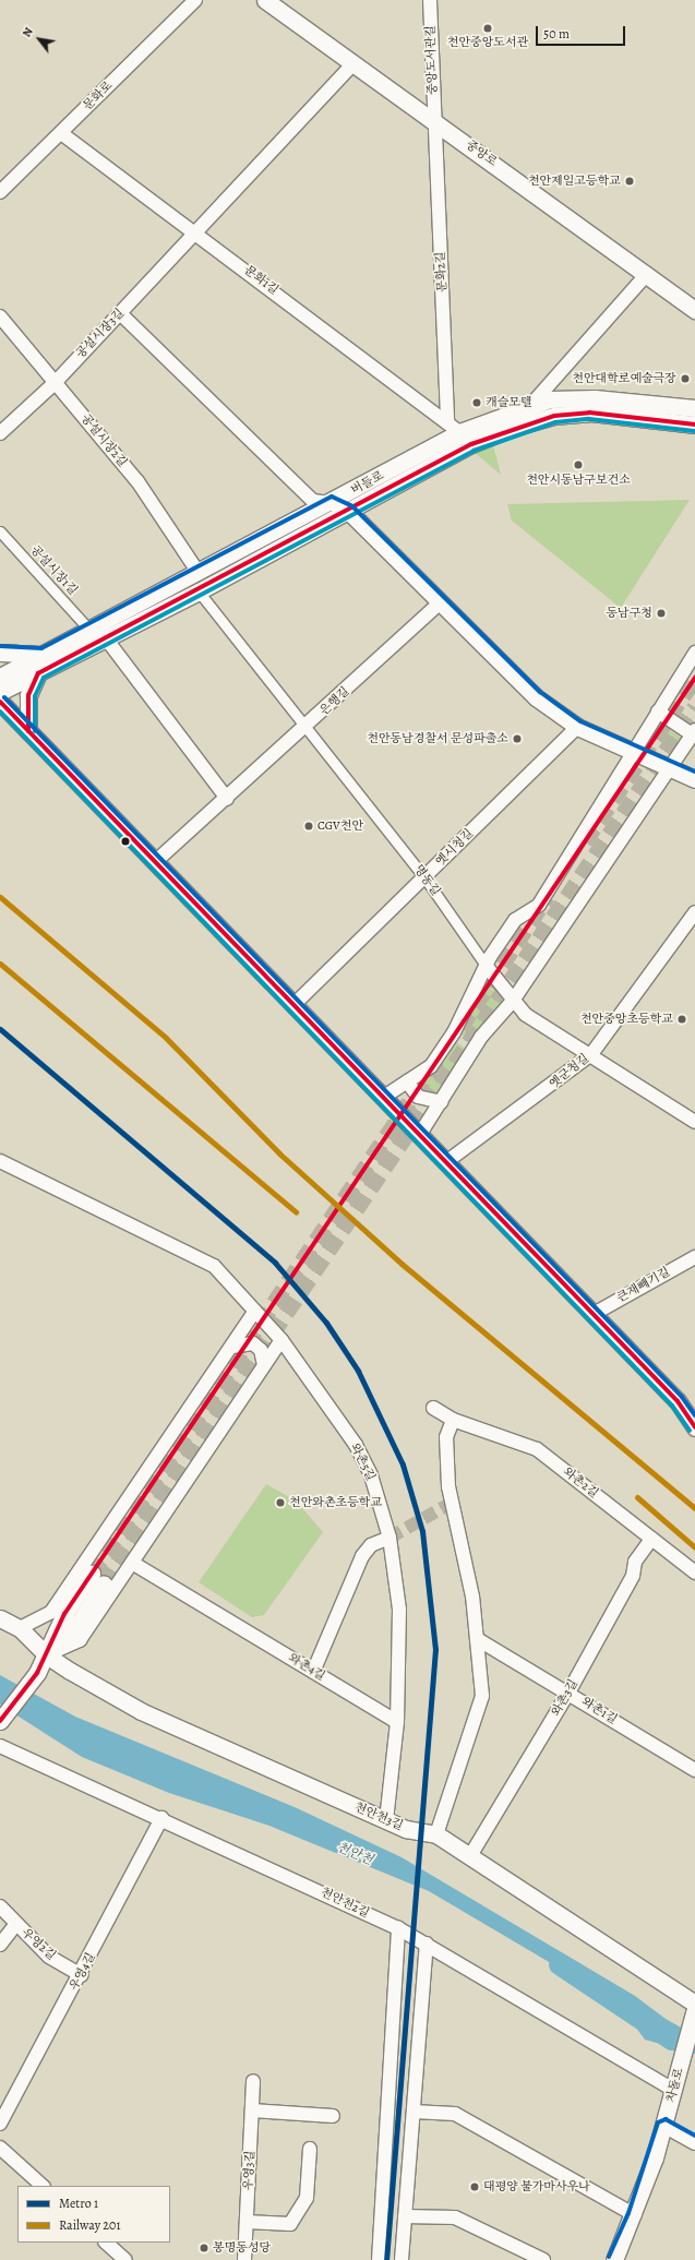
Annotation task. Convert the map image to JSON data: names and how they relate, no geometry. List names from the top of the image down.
{
  "streets": {
    "street": [
      "중앙도서관길",
      "문화로",
      "중앙로",
      "문화2길",
      "문화1길",
      "공설시장3길",
      "공설시장2길",
      "버들로",
      "공설시장1길",
      "은행길",
      "옛시청길",
      "명동길",
      "옛군청길",
      "큰재빼기길",
      "와촌5길",
      "와촌2길",
      "와촌4길",
      "와촌3길",
      "와촌1길",
      "천안천3길",
      "천안천2길",
      "우영2길",
      "우영4길",
      "차돌로",
      "우영3길"
    ]
  },
  "crossings": [
    ["중앙도서관길", "중앙로"],
    ["중앙도서관길", "문화2길"],
    ["문화로", "문화1길"],
    ["중앙로", "문화2길"],
    ["중앙로", "공설시장3길"],
    ["중앙로", "버들로"],
    ["문화2길", "문화1길"],
    ["문화2길", "버들로"],
    ["문화1길", "공설시장3길"],
    ["문화1길", "버들로"],
    ["공설시장3길", "공설시장2길"],
    ["공설시장2길", "버들로"],
    ["버들로", "공설시장1길"],
    ["버들로", "명동길"],
    ["은행길", "명동길"],
    ["옛시청길", "명동길"],
    ["명동길", "옛군청길"],
    ["와촌5길", "와촌4길"],
    ["와촌2길", "와촌3길"],
    ["와촌3길", "와촌1길"],
    ["와촌3길", "천안천3길"],
    ["천안천3길", "차돌로"],
    ["천안천2길", "우영4길"],
    ["천안천2길", "차돌로"],
    ["우영2길", "우영4길"]
  ],
  "water": ["천안천"],
  "places": [
    "천안중앙도서관",
    "천안제일고등학교",
    "천안대학로예술극장",
    "캐슬모텔",
    "천안시동남구보건소",
    "동남구청",
    "천안동남경찰서 문성파출소",
    "CGV천안",
    "천안중앙초등학교",
    "천안와촌초등학교",
    "태평양 불가마사우나",
    "봉명동성당"
  ],
  "lines": ["rail line 201", "metro line 1"],
  "legend": ["Metro 1", "Railway 201"],
  "scale_bar": "50 m",
  "north": "top left"
}
